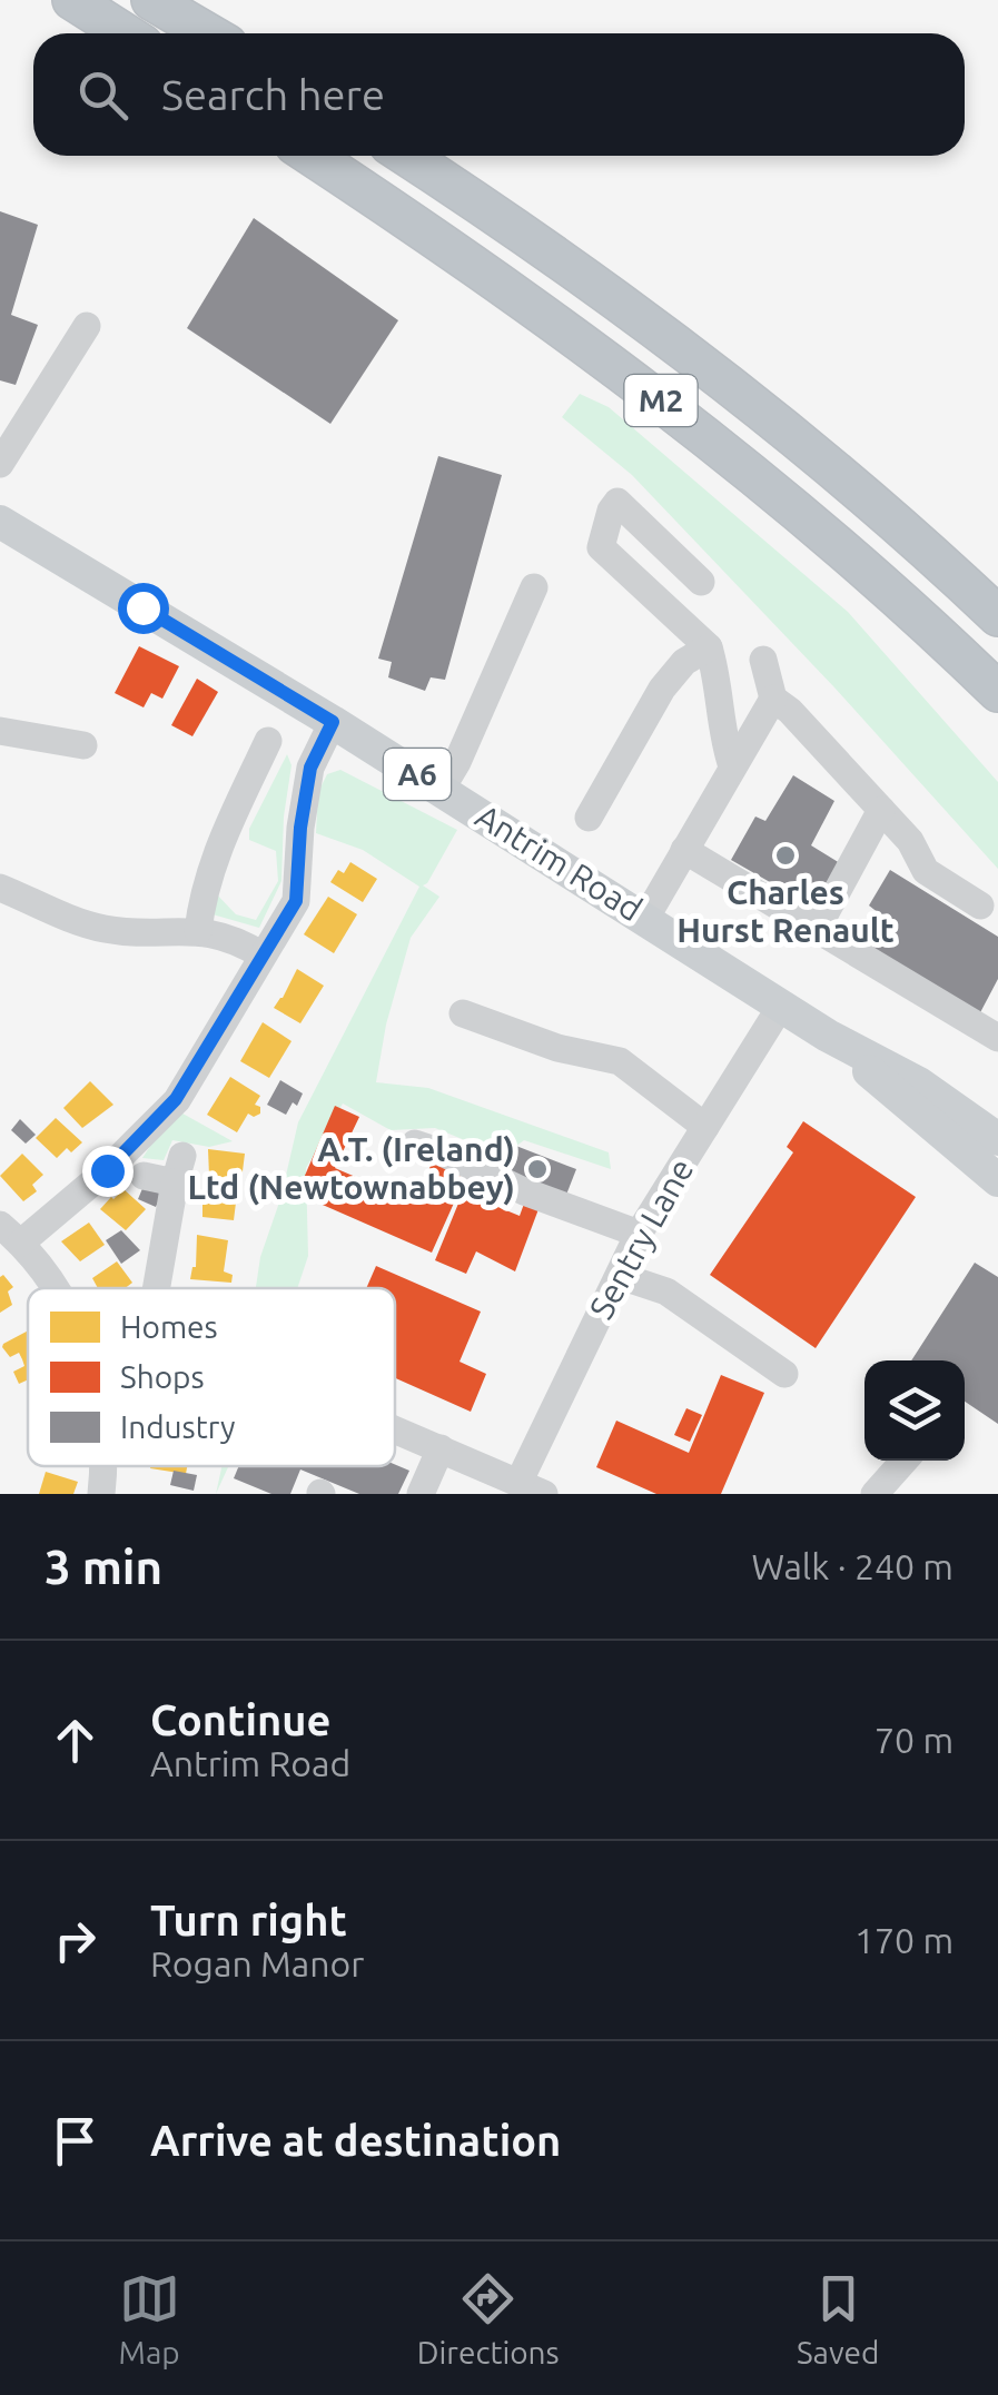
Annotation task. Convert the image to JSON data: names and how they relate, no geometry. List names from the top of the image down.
{
  "streets": {
    "highway": ["M2"],
    "main road": ["A6", "Antrim Road"],
    "street": ["Sentry Lane"]
  },
  "crossings": [
    ["Antrim Road", "Sentry Lane"]
  ],
  "places": ["Charles Hurst Renault", "A.T. (Ireland) Ltd (Newtownabbey)"],
  "legend": ["Homes", "Shops", "Industry"],
  "page": {
    "search": "Search here",
    "heading": ["3 min", "Walk · 240 m"],
    "list": [
      ["Continue", "Antrim Road", "70 m"],
      ["Turn right", "Rogan Manor", "170 m"],
      "Arrive at destination"
    ],
    "nav": ["Map", "Directions", "Saved"]
  }
}
